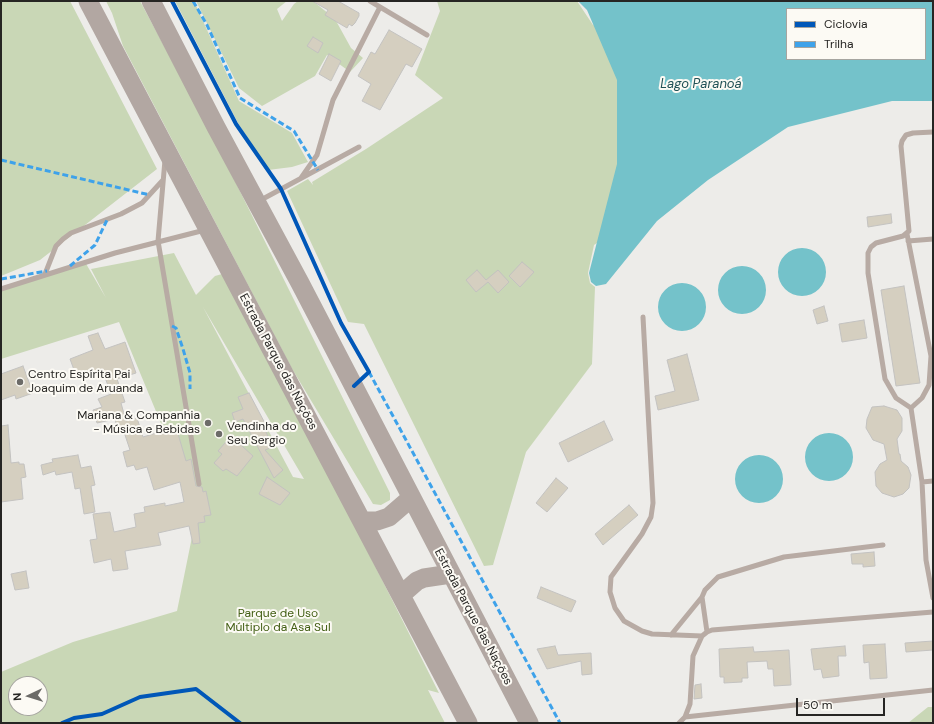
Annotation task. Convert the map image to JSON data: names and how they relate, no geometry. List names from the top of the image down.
{
  "streets": {
    "highway": ["Estrada Parque das Nações"]
  },
  "water": ["Lago Paranoá"],
  "parks": ["Parque de Uso Múltiplo da Asa Sul"],
  "places": ["Centro Espírita Pai Joaquim de Aruanda", "Mariana & Companhia - Música e Bebidas", "Vendinha do Seu Sergio"],
  "legend": ["Ciclovia", "Trilha"],
  "scale_bar": "50 m",
  "north": "left"
}
